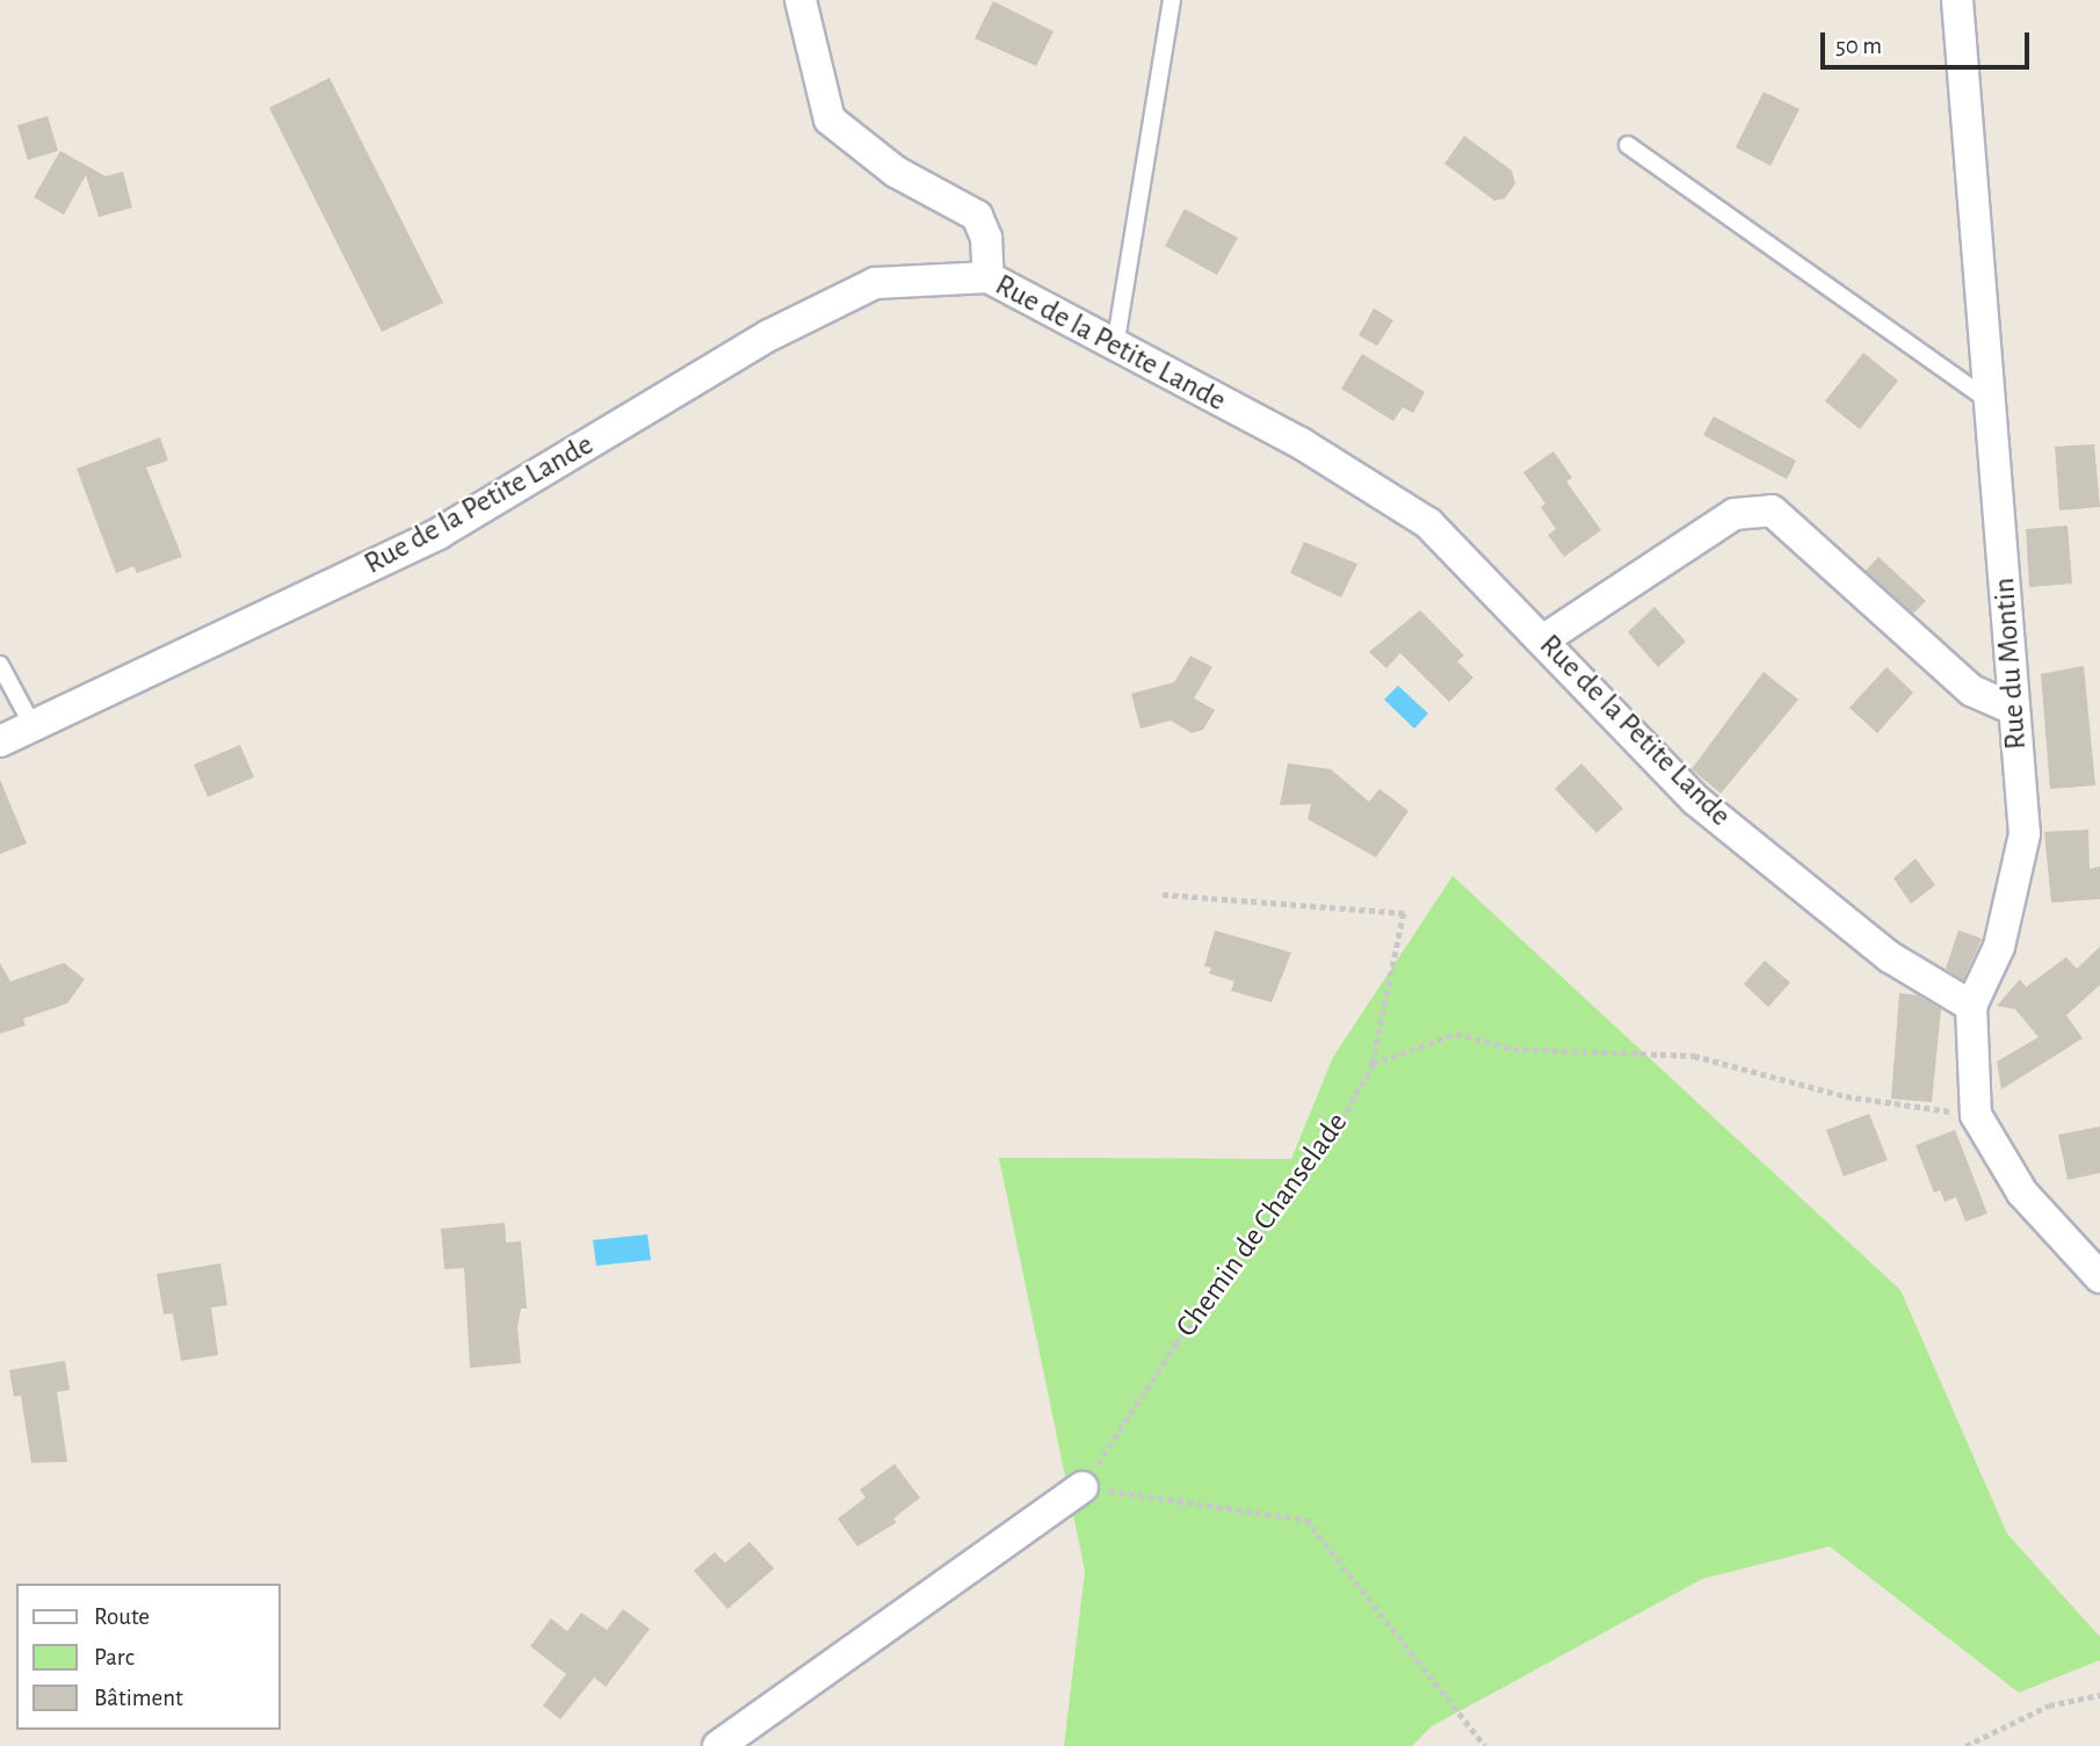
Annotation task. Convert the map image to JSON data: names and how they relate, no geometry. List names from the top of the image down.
{
  "streets": {
    "street": ["Rue de la Petite Lande", "Rue du Montin"],
    "path": ["Chemin de Chanselade"]
  },
  "crossings": [
    ["Rue de la Petite Lande", "Rue du Montin"]
  ],
  "legend": ["Route", "Parc", "Bâtiment"],
  "scale_bar": "50 m"
}
